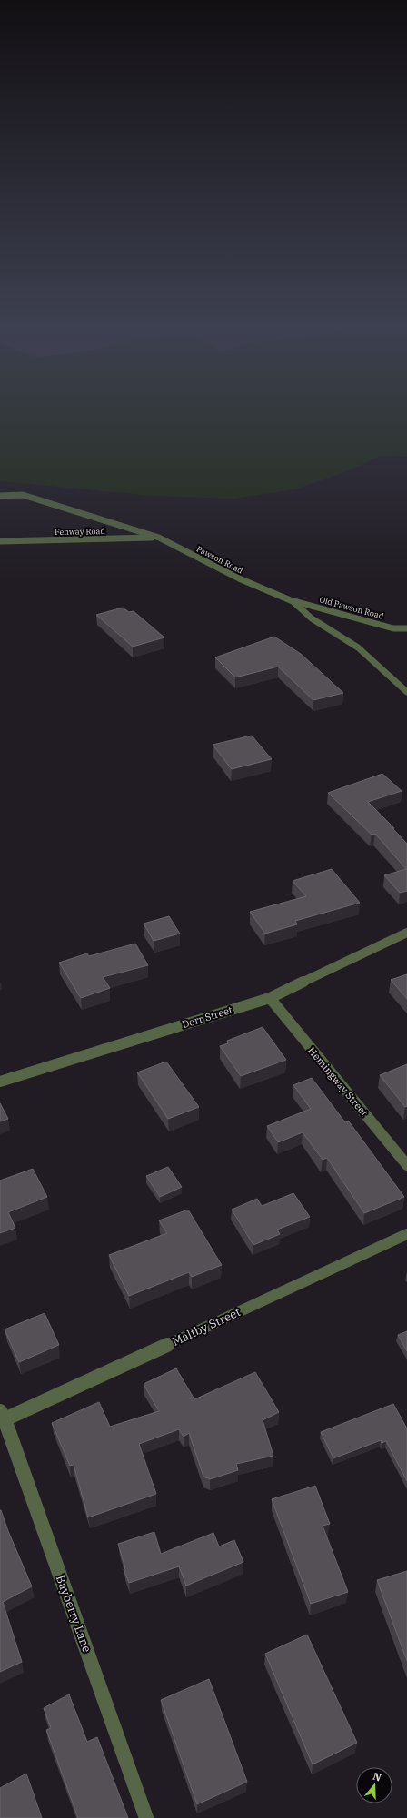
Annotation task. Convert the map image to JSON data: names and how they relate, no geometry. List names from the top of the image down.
{
  "streets": {
    "street": [
      "Fenway Road",
      "Pawson Road",
      "Old Pawson Road",
      "Dorr Street",
      "Hemingway Street",
      "Maltby Street",
      "Bayberry Lane"
    ]
  },
  "crossings": [
    ["Fenway Road", "Pawson Road"],
    ["Pawson Road", "Old Pawson Road"],
    ["Dorr Street", "Hemingway Street"],
    ["Maltby Street", "Bayberry Lane"]
  ],
  "north": "top"
}
